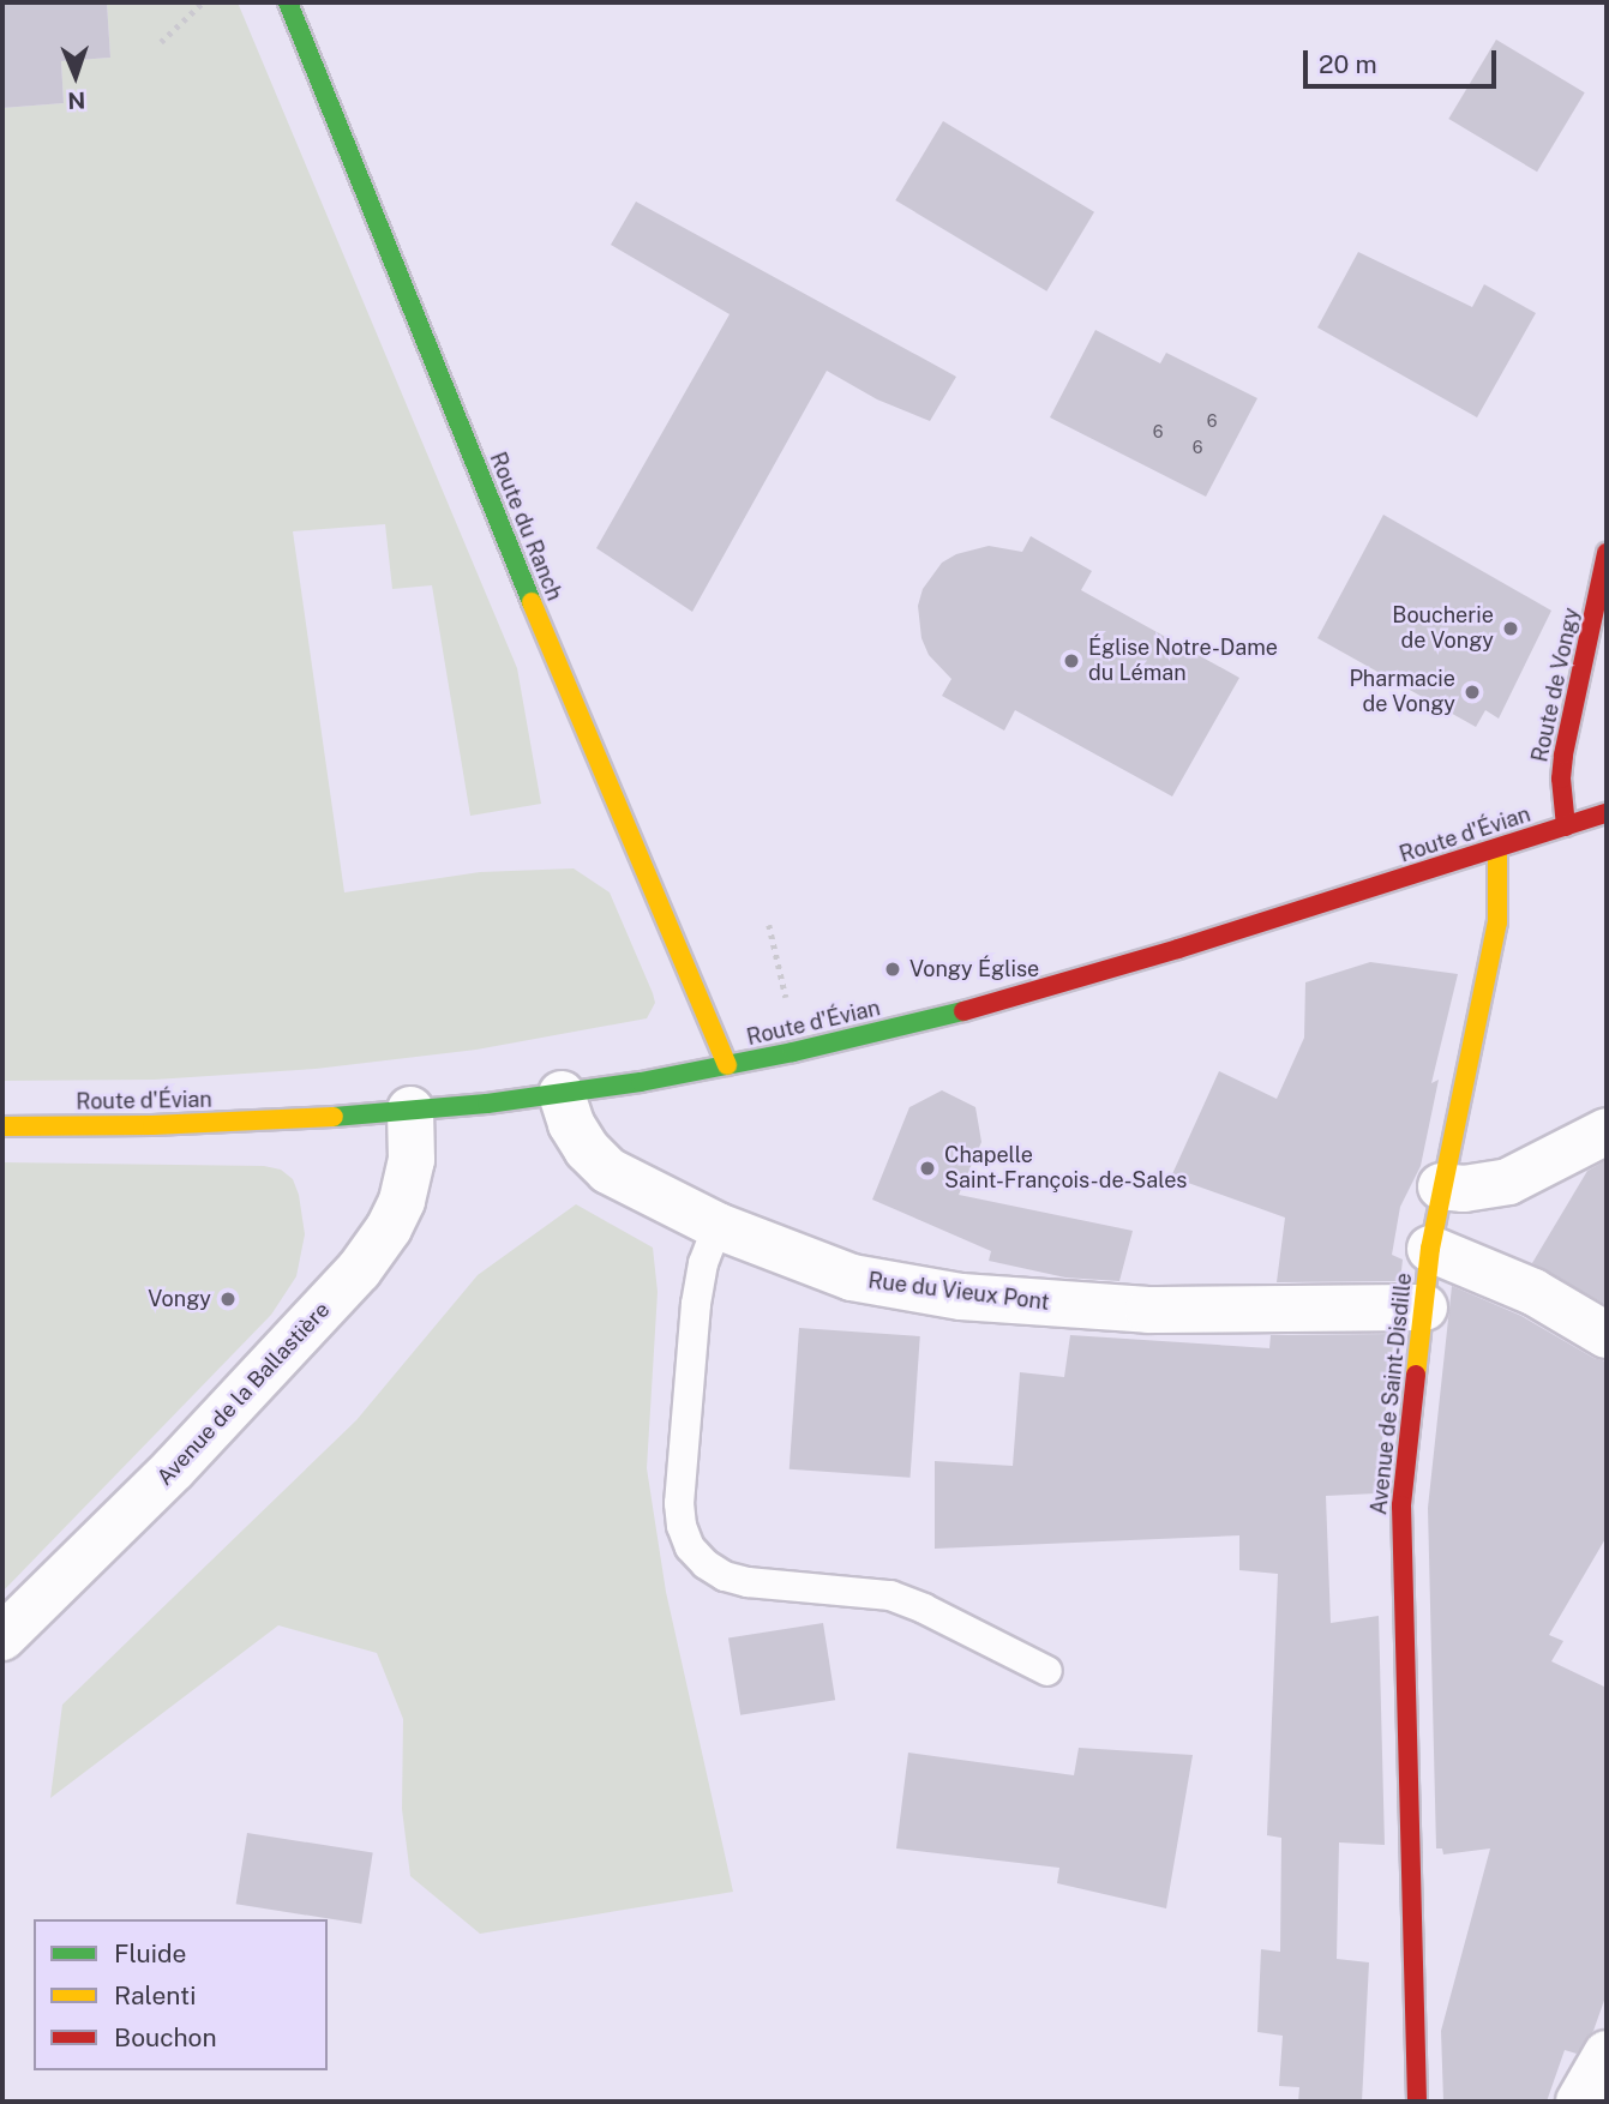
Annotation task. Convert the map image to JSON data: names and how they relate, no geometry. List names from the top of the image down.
{
  "streets": {
    "street": [
      "Route du Ranch",
      "Route de Vongy",
      "Route d'Évian",
      "Rue du Vieux Pont",
      "Avenue de la Ballastière",
      "Avenue de Saint-Disdille"
    ]
  },
  "crossings": [
    ["Route du Ranch", "Route d'Évian"],
    ["Route de Vongy", "Route d'Évian"],
    ["Route d'Évian", "Rue du Vieux Pont"],
    ["Route d'Évian", "Avenue de la Ballastière"],
    ["Route d'Évian", "Avenue de Saint-Disdille"],
    ["Rue du Vieux Pont", "Avenue de Saint-Disdille"]
  ],
  "places": [
    "Boucherie de Vongy",
    "Église Notre-Dame du Léman",
    "Pharmacie de Vongy",
    "Vongy Église",
    "Chapelle Saint-François-de-Sales",
    "Vongy"
  ],
  "house_numbers": ["6", "6", "6"],
  "legend": ["Fluide", "Ralenti", "Bouchon"],
  "scale_bar": "20 m",
  "north": "bottom"
}
